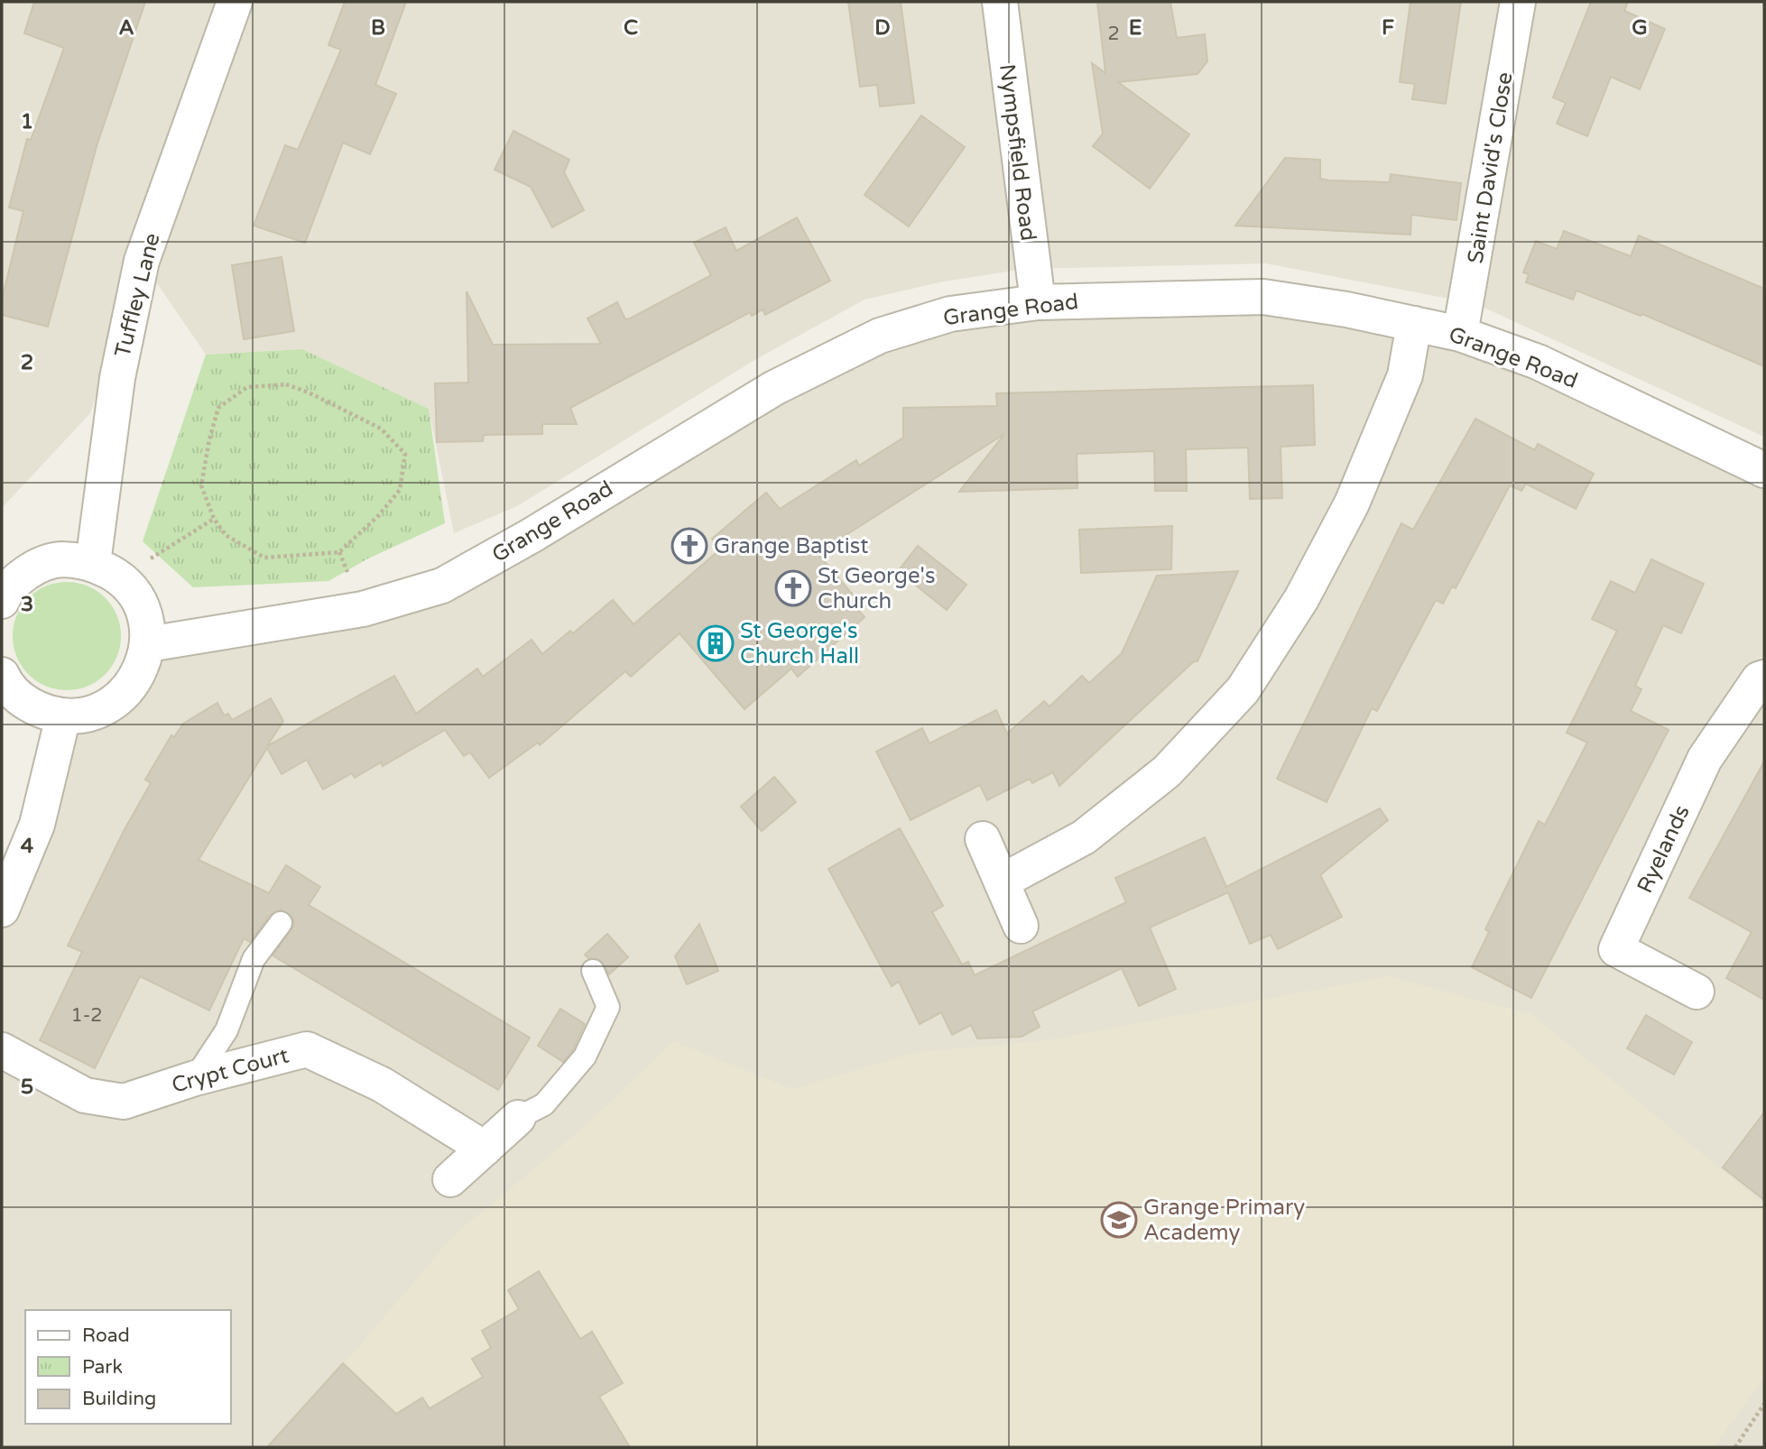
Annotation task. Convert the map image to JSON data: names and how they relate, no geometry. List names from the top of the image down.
{
  "streets": {
    "street": [
      "Nympsfield Road",
      "Saint David's Close",
      "Tuffley Lane",
      "Grange Road",
      "Ryelands",
      "Crypt Court"
    ]
  },
  "crossings": [
    ["Nympsfield Road", "Grange Road"],
    ["Saint David's Close", "Grange Road"]
  ],
  "places": {
    "church": ["Grange Baptist", "St George's Church"],
    "building": ["St George's Church Hall"],
    "school or university": ["Grange Primary Academy"]
  },
  "house_numbers": ["2", "1-2"],
  "legend": ["Road", "Park", "Building"],
  "grid": {
    "columns": [
      "A",
      "B",
      "C",
      "D",
      "E",
      "F",
      "G"
    ],
    "rows": [
      "1",
      "2",
      "3",
      "4",
      "5"
    ]
  }
}
